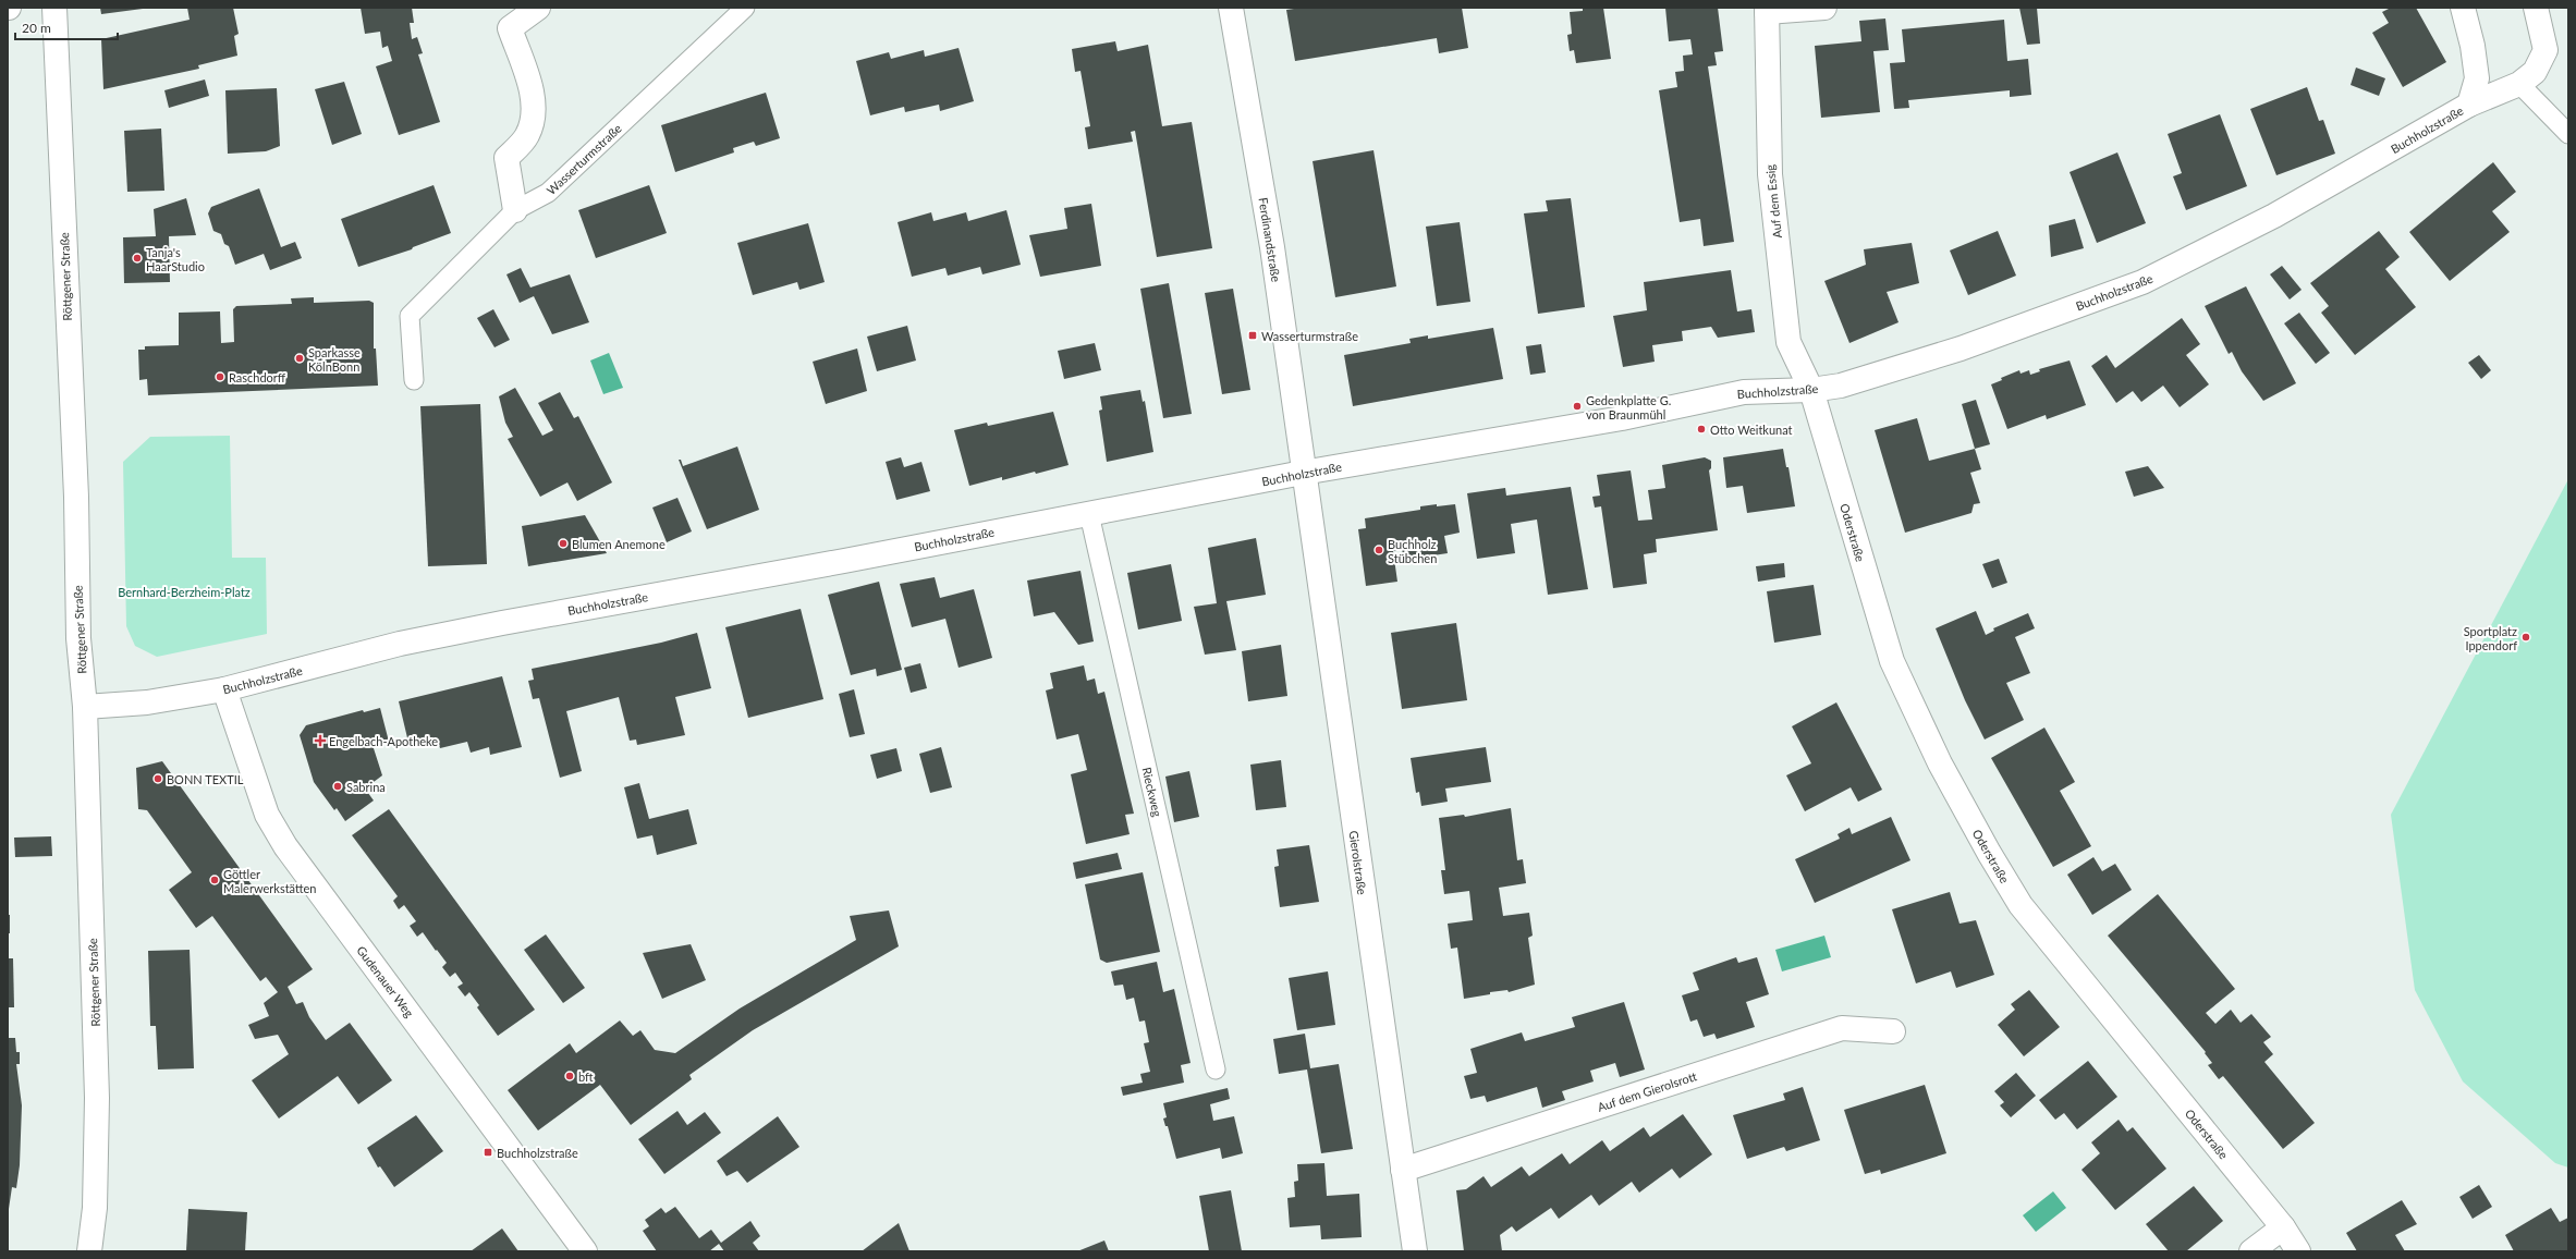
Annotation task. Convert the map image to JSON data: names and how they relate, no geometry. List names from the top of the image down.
{
  "streets": {
    "street": [
      "Buchholzstraße",
      "Auf dem Essig",
      "Ferdinandstraße",
      "Röttgener Straße",
      "Oderstraße",
      "Gierolstraße",
      "Gudenauer Weg",
      "Auf dem Gierolsrott"
    ],
    "lane": ["Wasserturmstraße", "Rieckweg"]
  },
  "crossings": [
    ["Buchholzstraße", "Auf dem Essig"],
    ["Buchholzstraße", "Ferdinandstraße"],
    ["Buchholzstraße", "Röttgener Straße"],
    ["Buchholzstraße", "Oderstraße"],
    ["Buchholzstraße", "Rieckweg"],
    ["Buchholzstraße", "Gierolstraße"],
    ["Buchholzstraße", "Gudenauer Weg"],
    ["Auf dem Essig", "Oderstraße"],
    ["Ferdinandstraße", "Gierolstraße"],
    ["Gierolstraße", "Auf dem Gierolsrott"]
  ],
  "parks": ["Bernhard-Berzheim-Platz"],
  "places": {
    "other": [
      "Tanja's HaarStudio",
      "Sparkasse KölnBonn",
      "Raschdorff",
      "Gedenkplatte G. von Braunmühl",
      "Otto Weitkunat",
      "Blumen Anemone",
      "Buchholz Stübchen",
      "Sportplatz Ippendorf",
      "BONN TEXTIL",
      "Sabrina",
      "Göttler Malerwerkstätten",
      "bft"
    ],
    "transit": ["Wasserturmstraße", "Buchholzstraße"],
    "health": ["Engelbach-Apotheke"]
  },
  "scale_bar": "20 m"
}
